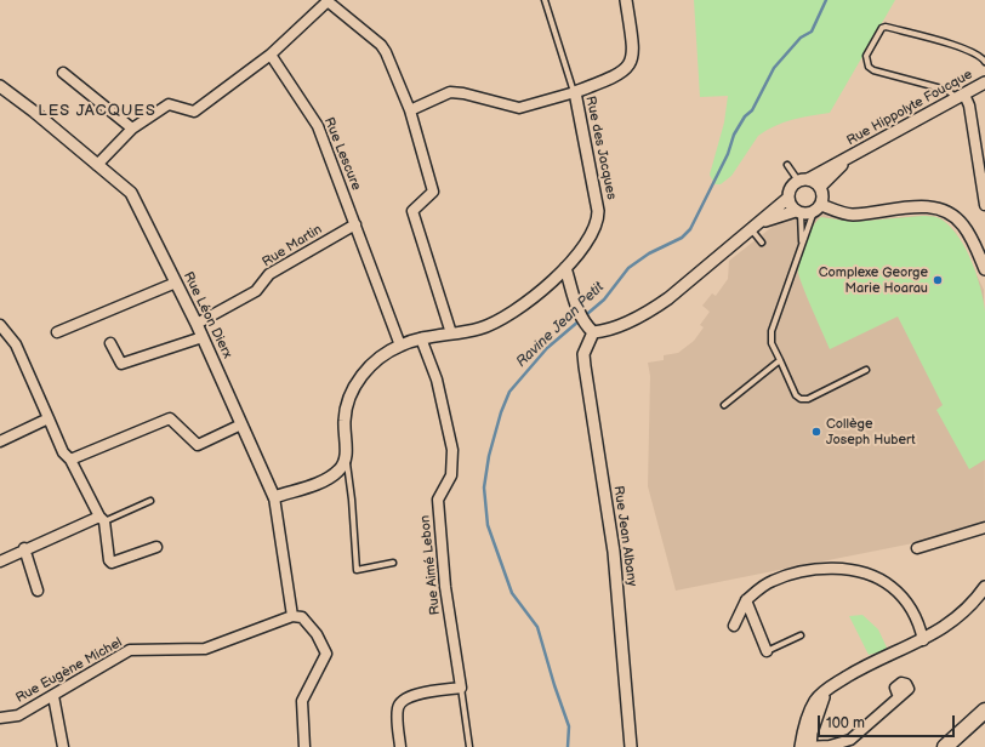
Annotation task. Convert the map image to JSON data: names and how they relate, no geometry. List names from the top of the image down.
{
  "streets": {
    "street": [
      "Rue Hippolyte Foucque",
      "Rue des Jacques",
      "Rue Lescure",
      "Rue Martin",
      "Rue Léon Dierx",
      "Rue Jean Albany",
      "Rue Aimé Lebon",
      "Rue Eugène Michel"
    ]
  },
  "crossings": [
    ["Rue des Jacques", "Rue Lescure"],
    ["Rue des Jacques", "Rue Aimé Lebon"],
    ["Rue Lescure", "Rue Martin"],
    ["Rue Martin", "Rue Léon Dierx"],
    ["Rue Léon Dierx", "Rue Eugène Michel"]
  ],
  "districts": ["LES JACQUES"],
  "water": ["Ravine Jean Petit"],
  "places": ["Complexe George Marie Hoarau", "Collège Joseph Hubert"],
  "scale_bar": "100 m"
}
